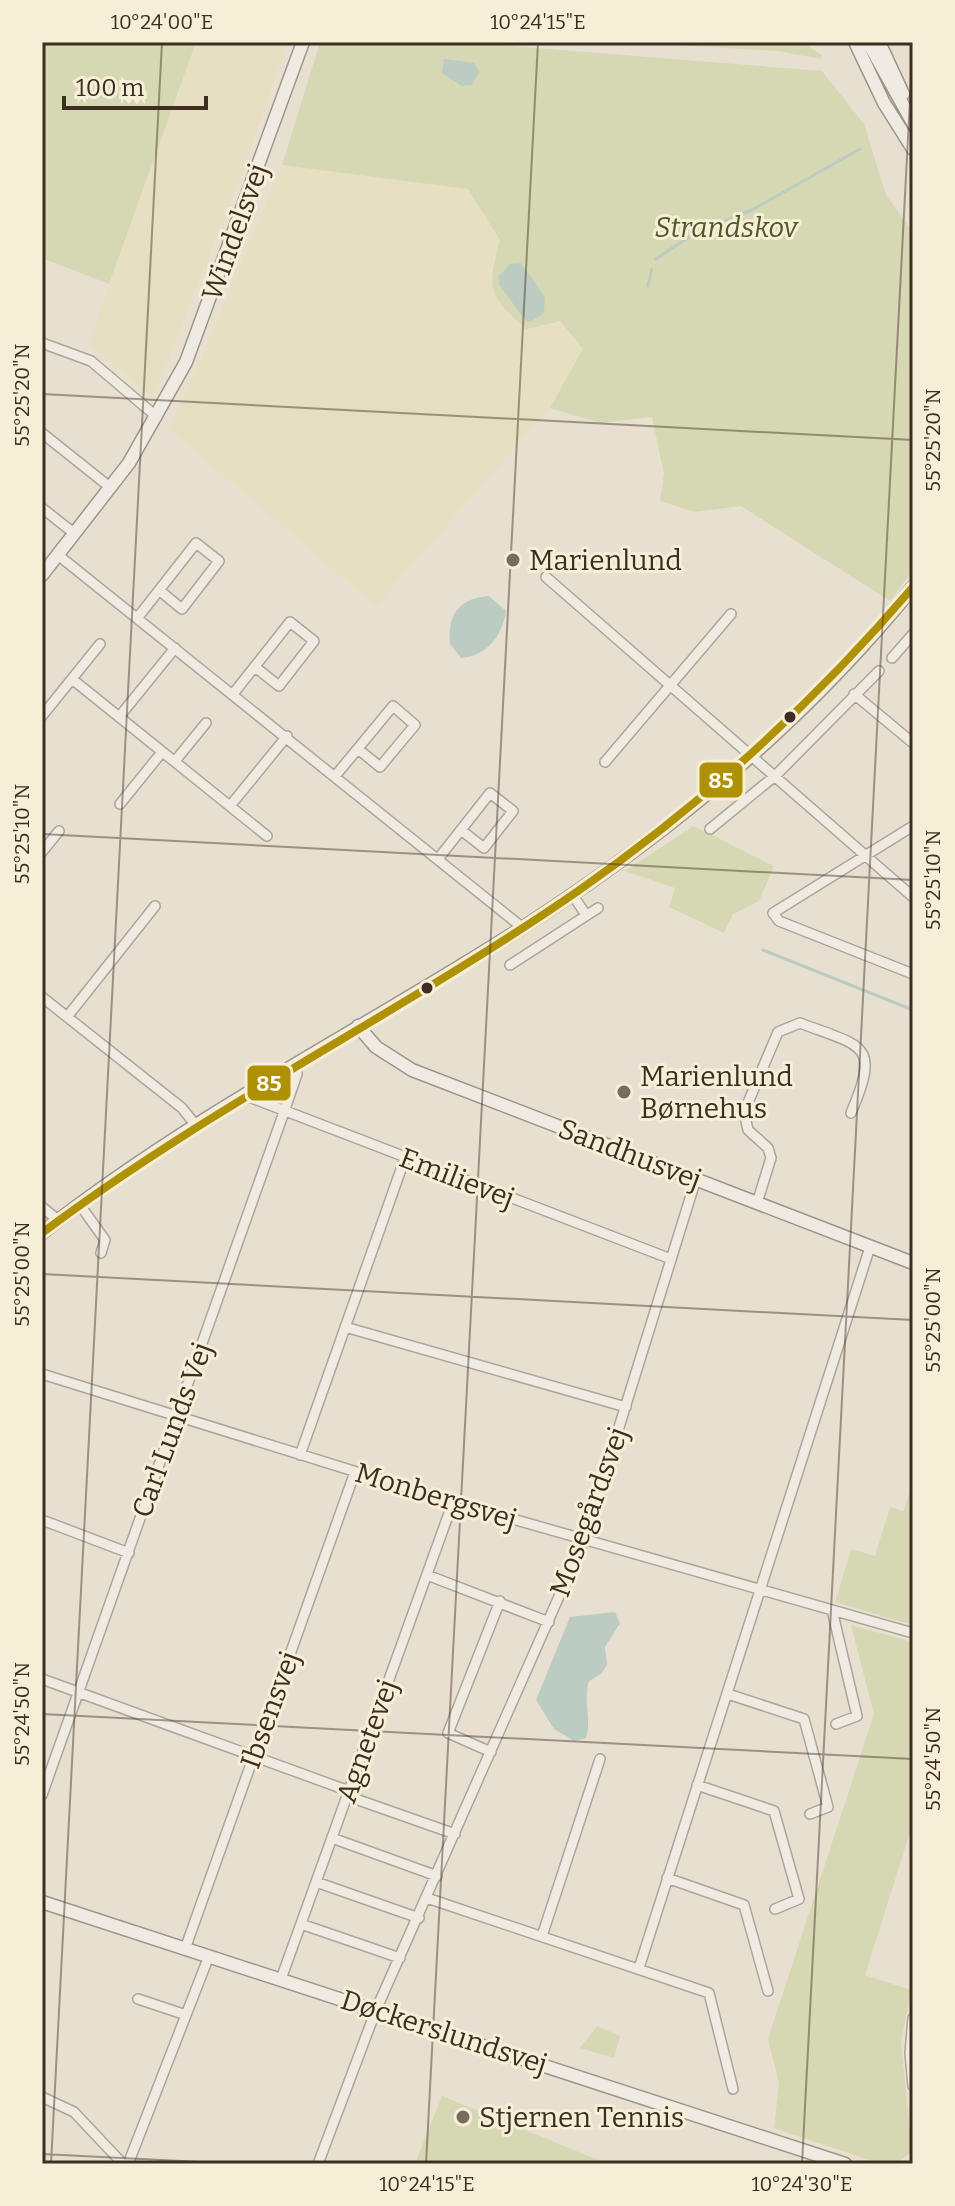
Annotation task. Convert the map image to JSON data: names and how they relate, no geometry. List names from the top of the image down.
{
  "streets": {
    "street": [
      "Windelsvej",
      "Sandhusvej",
      "Emilievej",
      "Carl Lunds Vej",
      "Monbergsvej",
      "Mosegårdsvej",
      "Ibsensvej",
      "Agnetevej",
      "Døckerslundsvej"
    ]
  },
  "crossings": [
    ["Sandhusvej", "Mosegårdsvej"],
    ["Emilievej", "Carl Lunds Vej"],
    ["Emilievej", "Mosegårdsvej"],
    ["Carl Lunds Vej", "Monbergsvej"],
    ["Monbergsvej", "Mosegårdsvej"],
    ["Monbergsvej", "Ibsensvej"],
    ["Monbergsvej", "Agnetevej"],
    ["Mosegårdsvej", "Døckerslundsvej"],
    ["Ibsensvej", "Døckerslundsvej"],
    ["Agnetevej", "Døckerslundsvej"]
  ],
  "parks": ["Strandskov"],
  "places": ["Marienlund", "Marienlund Børnehus", "Stjernen Tennis"],
  "lines": ["transit line 85"],
  "scale_bar": "100 m",
  "coordinates": [
    "10°24'00\"E",
    "10°24'15\"E",
    "55°25'20\"N",
    "55°25'10\"N",
    "55°25'00\"N",
    "55°24'50\"N",
    "10°24'30\"E"
  ]
}
